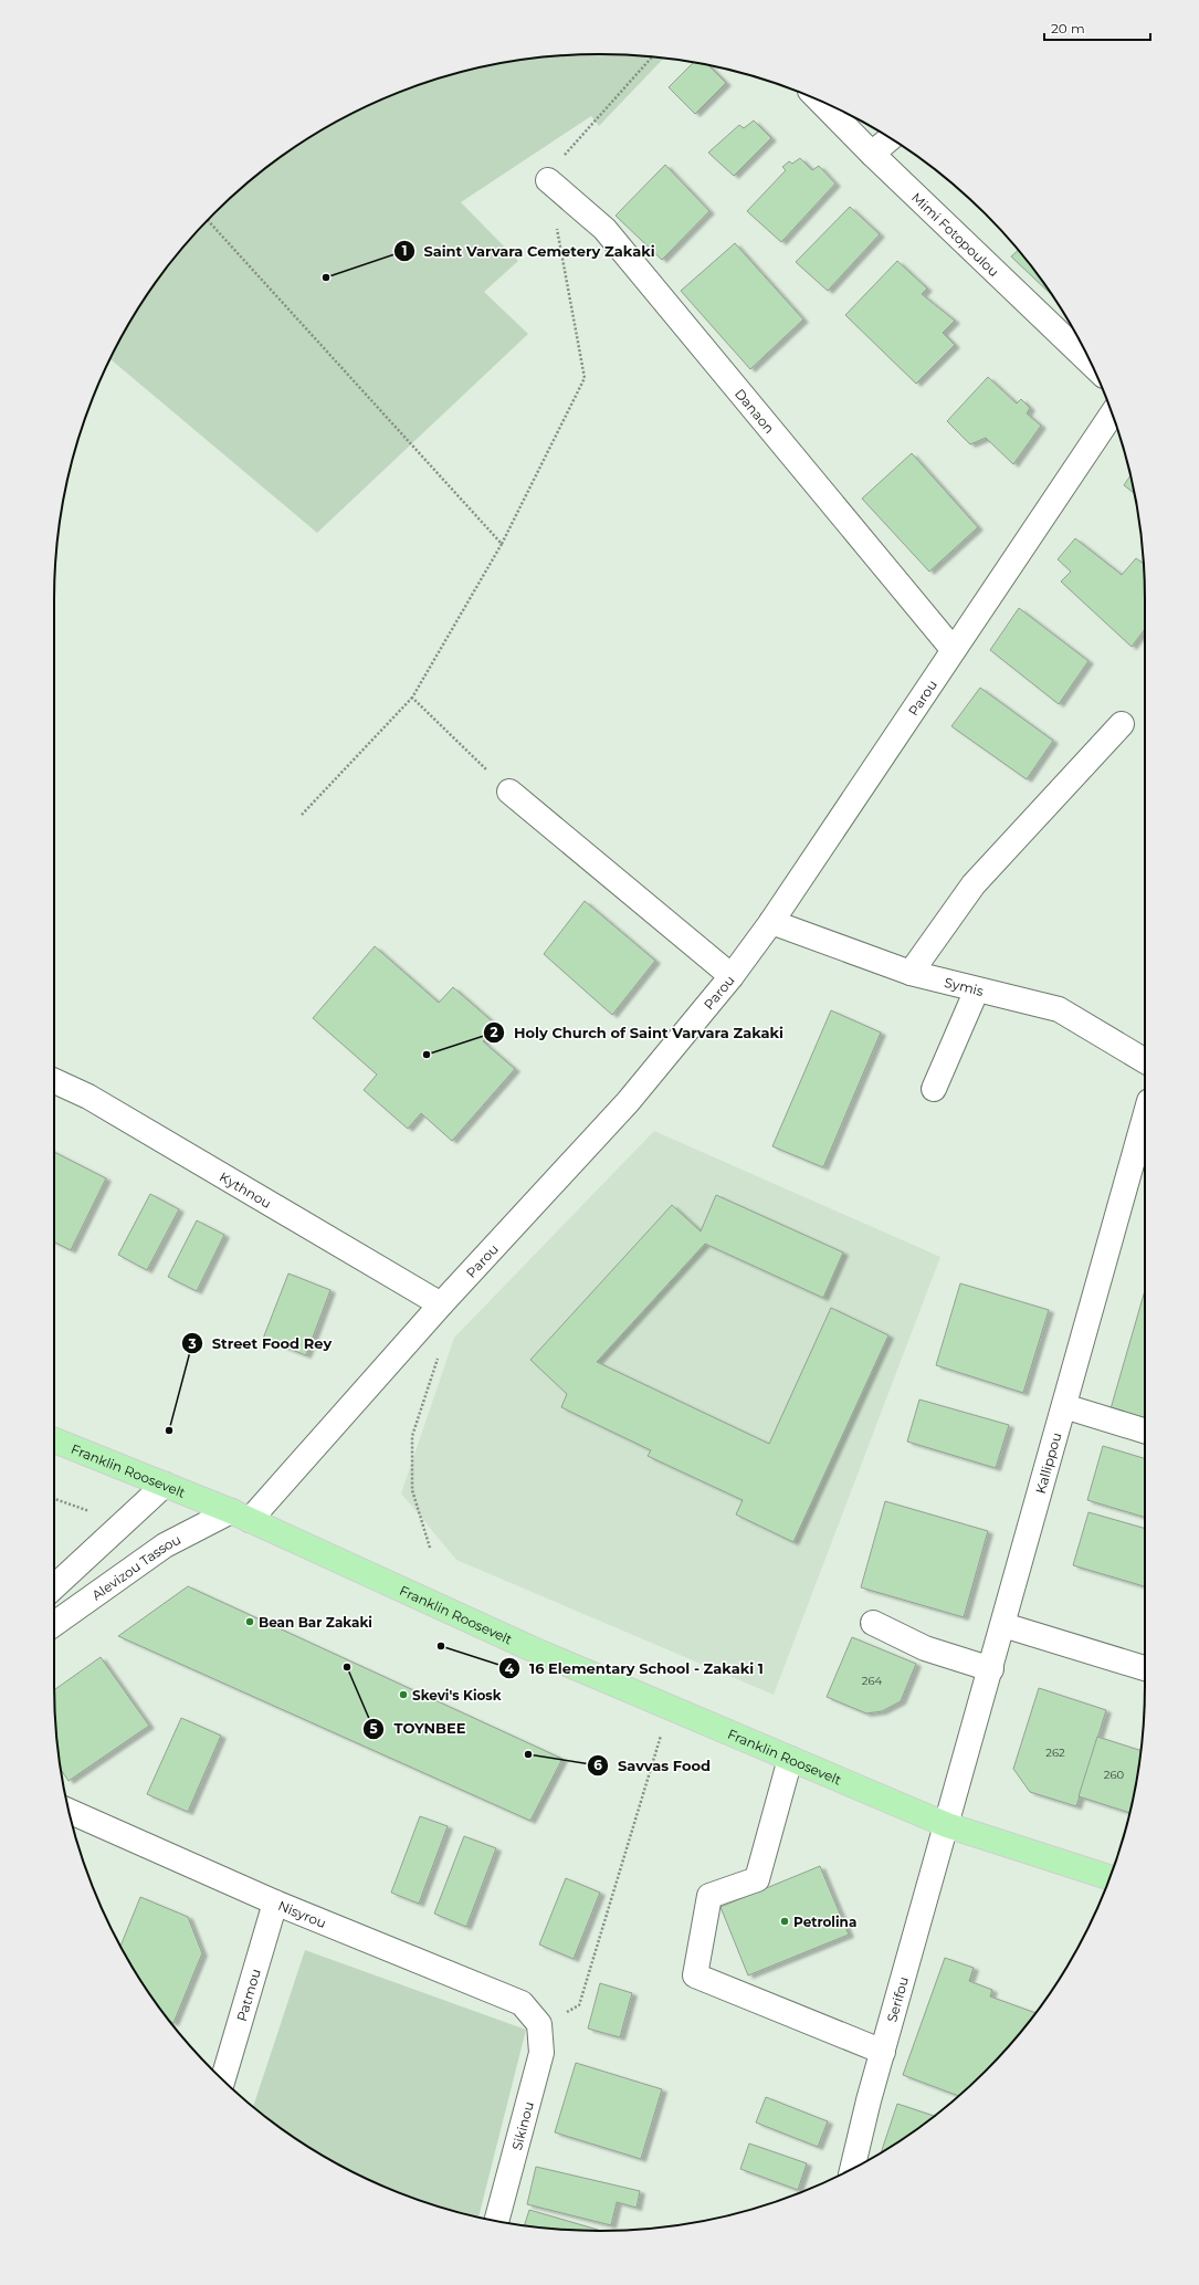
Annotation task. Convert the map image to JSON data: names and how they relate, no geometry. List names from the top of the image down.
{
  "streets": {
    "main road": ["Franklin Roosevelt"],
    "street": [
      "Mimi Fotopoulou",
      "Danaon",
      "Parou",
      "Symis",
      "Kythnou",
      "Kallippou",
      "Alevizou Tassou",
      "Nisyrou",
      "Patmou",
      "Serifou",
      "Sikinou"
    ]
  },
  "crossings": [
    ["Danaon", "Parou"],
    ["Parou", "Symis"],
    ["Parou", "Kythnou"],
    ["Parou", "Franklin Roosevelt"],
    ["Parou", "Alevizou Tassou"],
    ["Kallippou", "Franklin Roosevelt"],
    ["Kallippou", "Serifou"],
    ["Franklin Roosevelt", "Alevizou Tassou"],
    ["Franklin Roosevelt", "Serifou"],
    ["Nisyrou", "Patmou"],
    ["Nisyrou", "Sikinou"]
  ],
  "places": [
    "Saint Varvara Cemetery Zakaki",
    "Holy Church of Saint Varvara Zakaki",
    "Street Food Rey",
    "Bean Bar Zakaki",
    "16 Elementary School - Zakaki 1",
    "TOYNBEE",
    "Skevi's Kiosk",
    "Savvas Food",
    "Petrolina"
  ],
  "house_numbers": ["264", "262", "260"],
  "scale_bar": "20 m"
}
